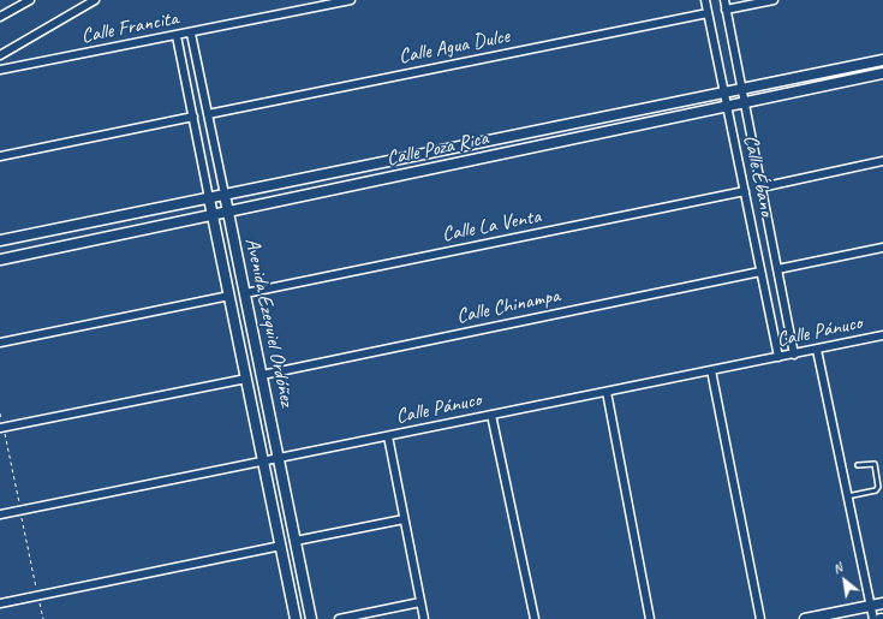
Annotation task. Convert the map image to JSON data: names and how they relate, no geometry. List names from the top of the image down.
{
  "streets": {
    "street": [
      "Calle Francita",
      "Calle Agua Dulce",
      "Calle Poza Rica",
      "Calle Ébano",
      "Calle La Venta",
      "Calle Chinampa",
      "Avenida Ezequiel Ordóñez",
      "Calle Pánuco"
    ]
  },
  "crossings": [
    ["Calle Francita", "Avenida Ezequiel Ordóñez"],
    ["Calle Agua Dulce", "Calle Ébano"],
    ["Calle Agua Dulce", "Avenida Ezequiel Ordóñez"],
    ["Calle Poza Rica", "Calle Ébano"],
    ["Calle Poza Rica", "Avenida Ezequiel Ordóñez"],
    ["Calle Ébano", "Calle La Venta"],
    ["Calle Ébano", "Calle Chinampa"],
    ["Calle Ébano", "Calle Pánuco"],
    ["Calle La Venta", "Avenida Ezequiel Ordóñez"],
    ["Calle Chinampa", "Avenida Ezequiel Ordóñez"],
    ["Avenida Ezequiel Ordóñez", "Calle Pánuco"]
  ],
  "north": "top left"
}
